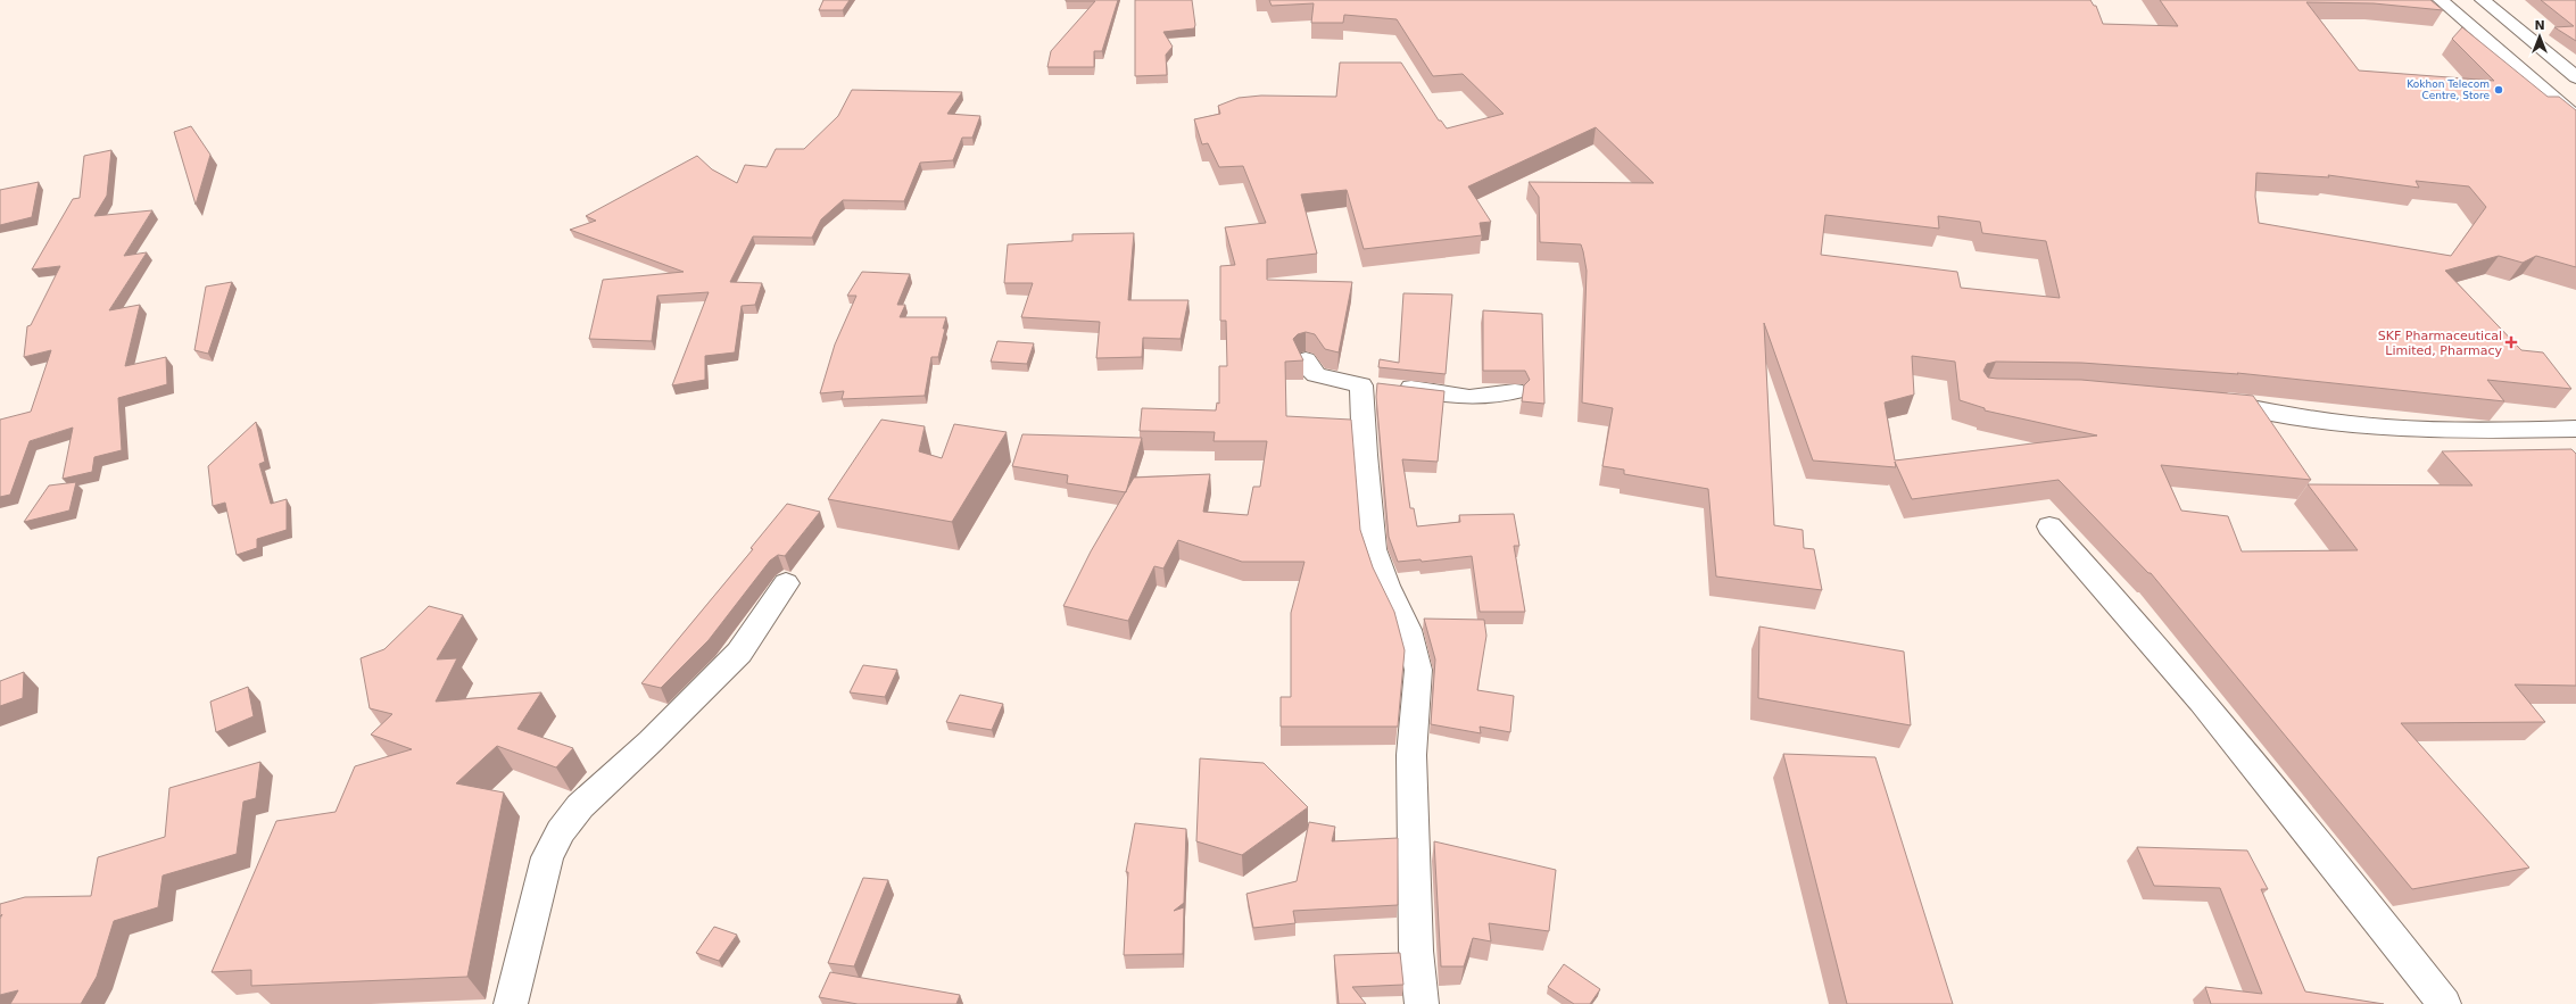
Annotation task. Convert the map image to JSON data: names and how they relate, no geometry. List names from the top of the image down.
{
  "places": {
    "other": ["Kokhon Telecom Centre, Store"],
    "health": ["SKF Pharmaceutical Limited, Pharmacy"]
  },
  "north": "top"
}
